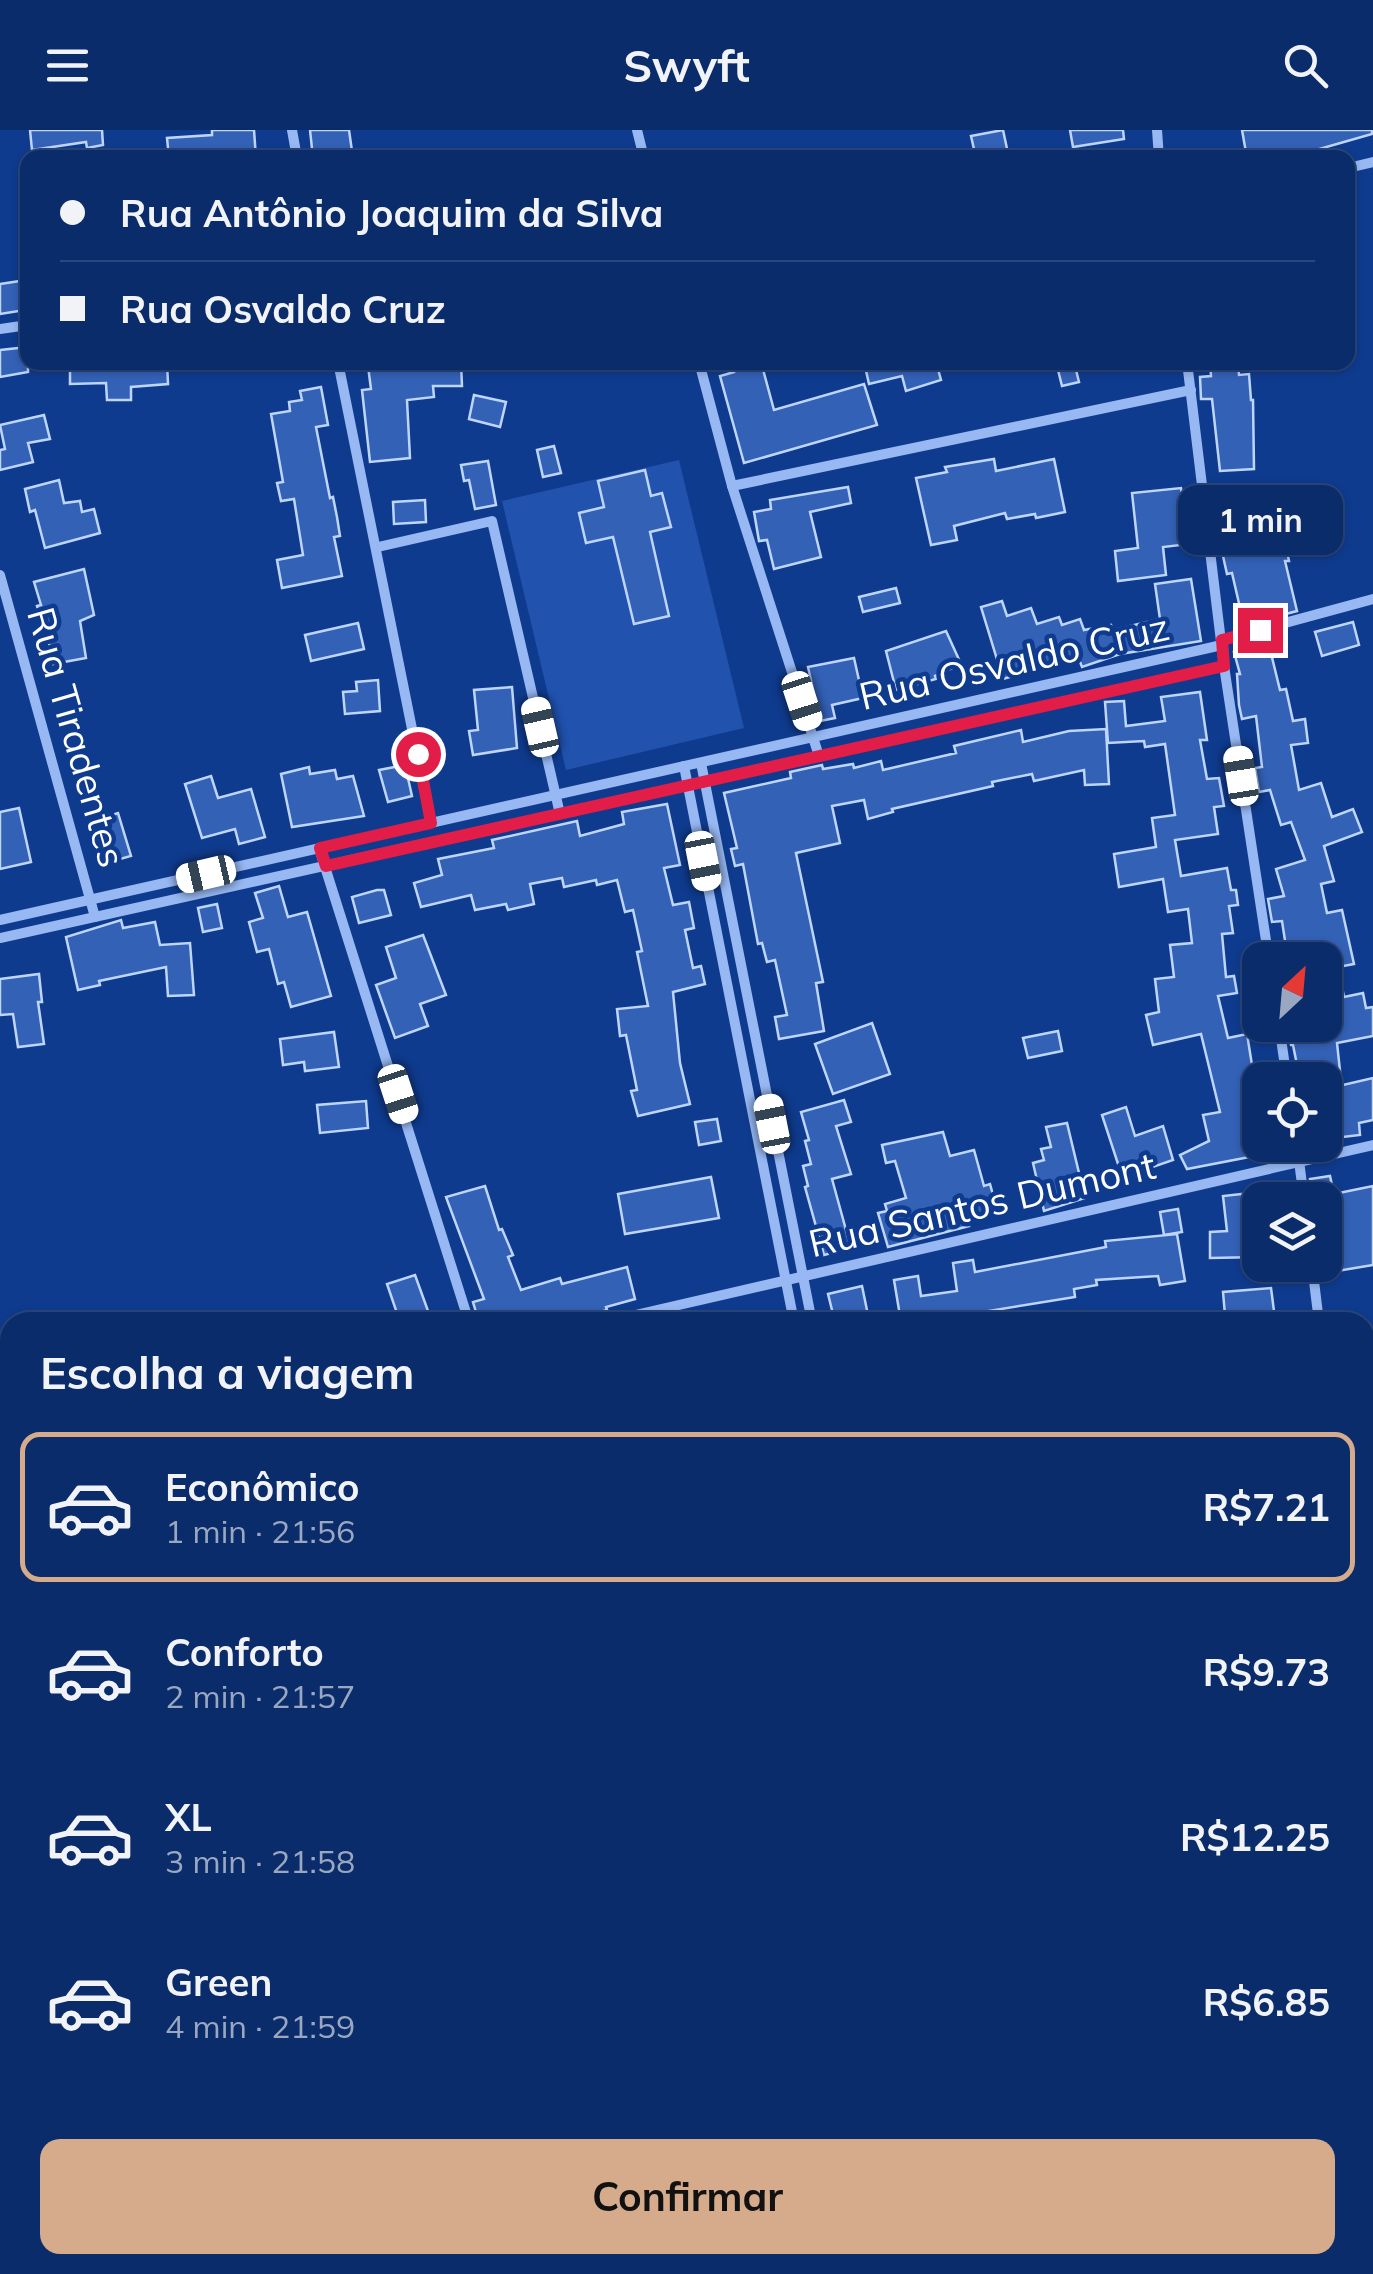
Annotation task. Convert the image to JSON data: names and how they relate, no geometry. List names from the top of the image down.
{
  "streets": {
    "street": ["Rua Osvaldo Cruz", "Rua Tiradentes", "Rua Santos Dumont"]
  },
  "crossings": [
    ["Rua Osvaldo Cruz", "Rua Tiradentes"]
  ],
  "north": "top right",
  "page": {
    "header": "Swyft",
    "banner": ["Rua Antônio Joaquim da Silva", "Rua Osvaldo Cruz"],
    "bubble": "1 min",
    "heading": "Escolha a viagem",
    "list": [
      {
        "name": "Econômico",
        "note": "1 min · 21:56",
        "value": "R$7.21"
      },
      {
        "name": "Conforto",
        "note": "2 min · 21:57",
        "value": "R$9.73"
      },
      {
        "name": "XL",
        "note": "3 min · 21:58",
        "value": "R$12.25"
      },
      {
        "name": "Green",
        "note": "4 min · 21:59",
        "value": "R$6.85"
      }
    ],
    "buttons": "Confirmar"
  }
}
